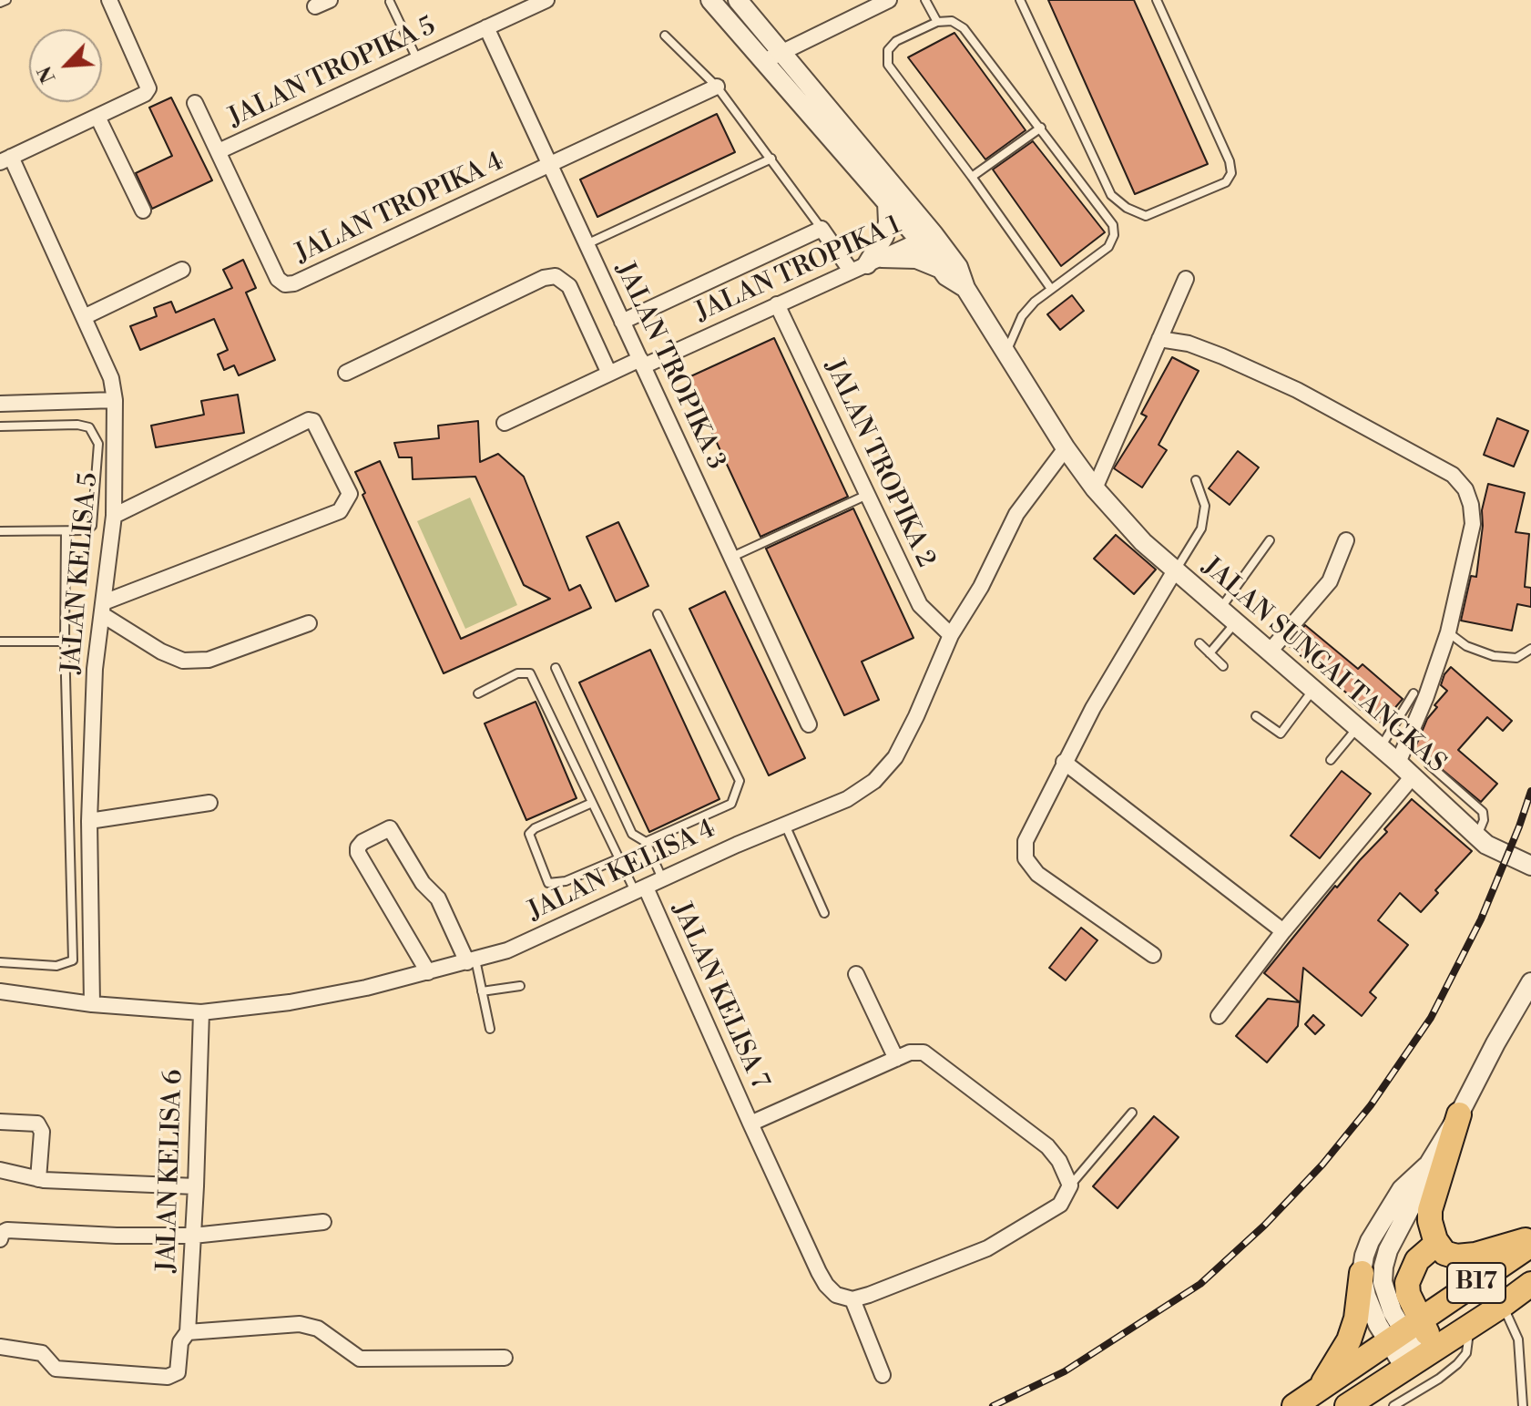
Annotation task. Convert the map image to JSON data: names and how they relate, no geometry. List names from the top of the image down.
{
  "streets": {
    "main road": ["B17"],
    "street": [
      "JALAN TROPIKA 5",
      "JALAN TROPIKA 4",
      "JALAN TROPIKA 1",
      "JALAN TROPIKA 3",
      "JALAN TROPIKA 2",
      "JALAN KELISA 5",
      "JALAN SUNGAI TANGKAS",
      "JALAN KELISA 4",
      "JALAN KELISA 7",
      "JALAN KELISA 6"
    ]
  },
  "crossings": [
    ["JALAN TROPIKA 5", "JALAN TROPIKA 4"],
    ["JALAN TROPIKA 5", "JALAN TROPIKA 3"],
    ["JALAN TROPIKA 4", "JALAN TROPIKA 3"],
    ["JALAN TROPIKA 1", "JALAN TROPIKA 3"],
    ["JALAN TROPIKA 1", "JALAN TROPIKA 2"],
    ["JALAN TROPIKA 2", "JALAN KELISA 4"],
    ["JALAN KELISA 5", "JALAN KELISA 4"],
    ["JALAN SUNGAI TANGKAS", "JALAN KELISA 4"],
    ["JALAN KELISA 4", "JALAN KELISA 7"],
    ["JALAN KELISA 4", "JALAN KELISA 6"]
  ],
  "north": "bottom left"
}
